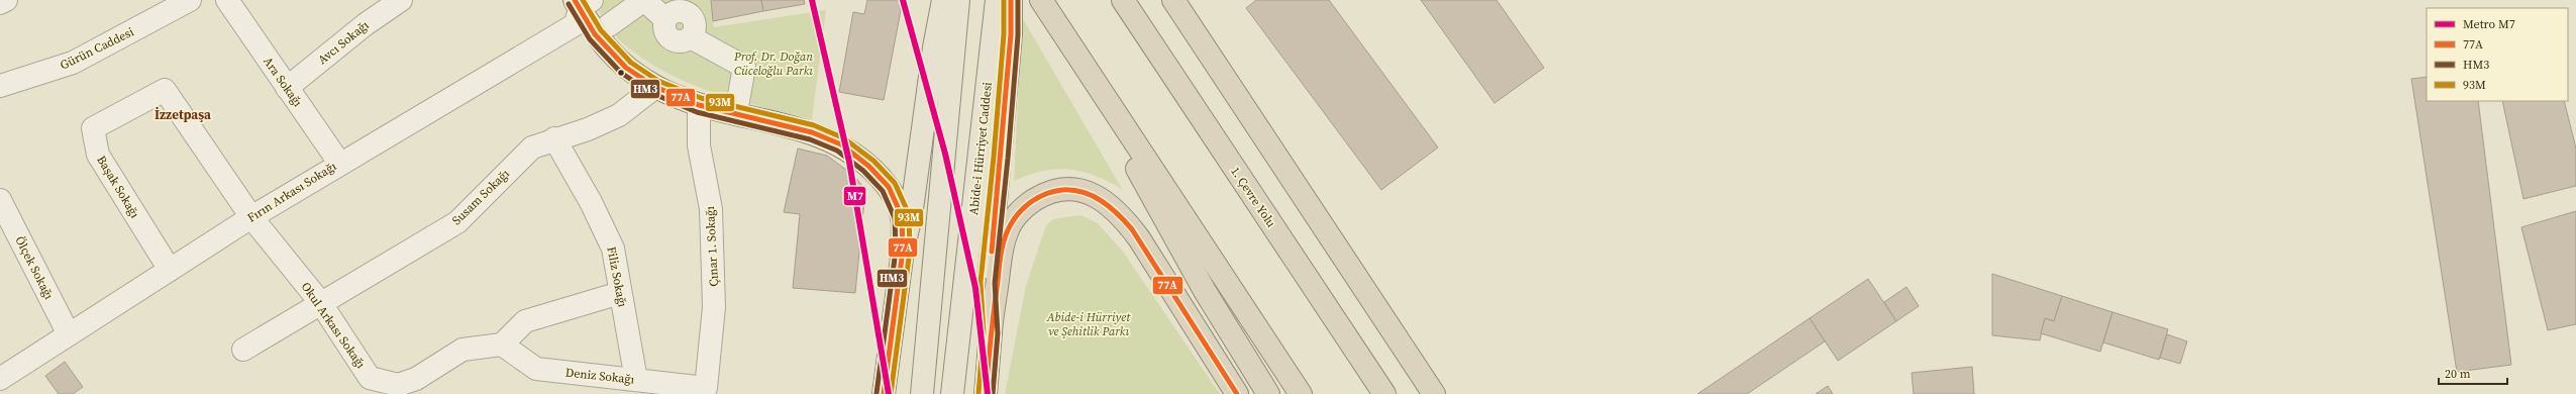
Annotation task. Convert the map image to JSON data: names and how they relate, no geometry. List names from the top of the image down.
{
  "streets": {
    "highway": ["1. Çevre Yolu"],
    "main road": ["Abide-i Hürriyet Caddesi"],
    "street": [
      "Avcı Sokağı",
      "Gürün Caddesi",
      "Ara Sokağı",
      "Başak Sokağı",
      "Fırın Arkası Sokağı",
      "Susam Sokağı",
      "Çınar 1. Sokağı",
      "Ölçek Sokağı",
      "Filiz Sokağı",
      "Okul Arkası Sokağı",
      "Deniz Sokağı"
    ]
  },
  "crossings": [
    ["Avcı Sokağı", "Ara Sokağı"],
    ["Ara Sokağı", "Fırın Arkası Sokağı"],
    ["Başak Sokağı", "Fırın Arkası Sokağı"],
    ["Başak Sokağı", "Okul Arkası Sokağı"],
    ["Fırın Arkası Sokağı", "Ölçek Sokağı"],
    ["Fırın Arkası Sokağı", "Okul Arkası Sokağı"],
    ["Susam Sokağı", "Filiz Sokağı"],
    ["Susam Sokağı", "Okul Arkası Sokağı"],
    ["Çınar 1. Sokağı", "Deniz Sokağı"],
    ["Filiz Sokağı", "Deniz Sokağı"],
    ["Okul Arkası Sokağı", "Deniz Sokağı"]
  ],
  "districts": ["İzzetpaşa"],
  "parks": ["Prof. Dr. Doğan Cüceloğlu Parkı", "Abide-i Hürriyet ve Şehitlik Parkı"],
  "lines": [
    "metro line M7",
    "transit line 77A",
    "transit line HM3",
    "transit line 93M"
  ],
  "legend": [
    "Metro M7",
    "77A",
    "HM3",
    "93M"
  ],
  "scale_bar": "20 m"
}
